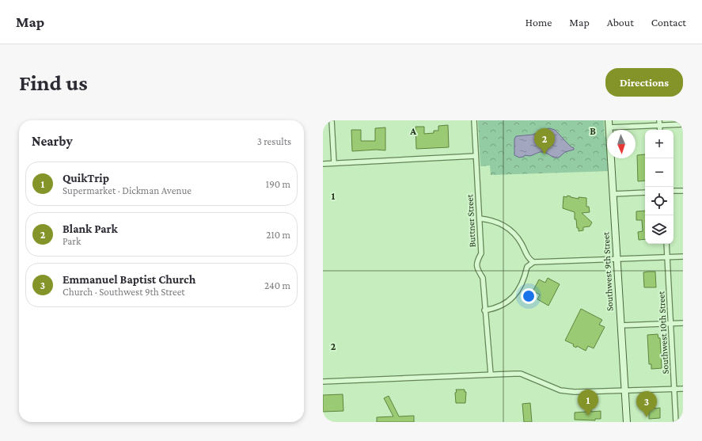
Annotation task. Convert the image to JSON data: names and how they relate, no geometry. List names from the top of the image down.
{
  "streets": {
    "main road": ["Southwest 9th Street"],
    "street": ["Buttner Street", "Southwest 10th Street"]
  },
  "north": "bottom",
  "page": {
    "header": "Map",
    "nav": [
      "Home",
      "Map",
      "About",
      "Contact"
    ],
    "buttons": "Directions",
    "title": "Find us",
    "heading": ["Nearby", "3 results"],
    "pins": ["2", "1", "3"],
    "map_buttons": ["+", "−"],
    "list": [
      {
        "mark": "1",
        "name": "QuikTrip",
        "note": "Supermarket · Dickman Avenue",
        "value": "190 m"
      },
      {
        "mark": "2",
        "name": "Blank Park",
        "note": "Park",
        "value": "210 m"
      },
      {
        "mark": "3",
        "name": "Emmanuel Baptist Church",
        "note": "Church · Southwest 9th Street",
        "value": "240 m"
      }
    ]
  },
  "grid": {
    "columns": ["A", "B"],
    "rows": ["1", "2"]
  }
}
